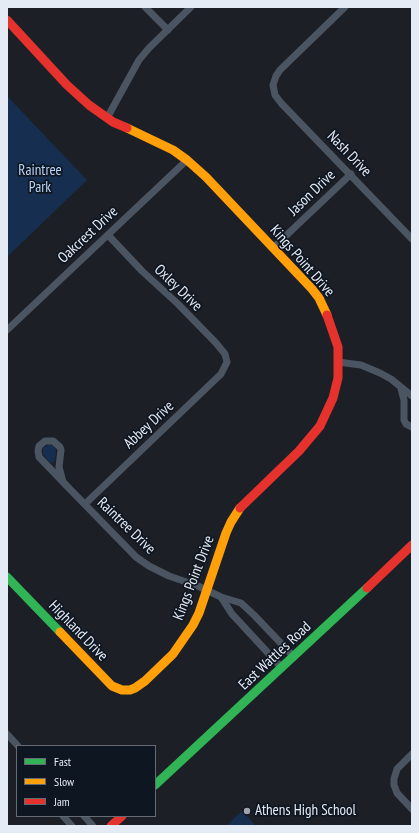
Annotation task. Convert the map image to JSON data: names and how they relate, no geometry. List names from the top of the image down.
{
  "streets": {
    "street": [
      "Nash Drive",
      "Jason Drive",
      "Oakcrest Drive",
      "Kings Point Drive",
      "Oxley Drive",
      "Abbey Drive",
      "Raintree Drive",
      "Highland Drive",
      "East Wattles Road"
    ]
  },
  "crossings": [
    ["Nash Drive", "Jason Drive"],
    ["Jason Drive", "Kings Point Drive"],
    ["Oakcrest Drive", "Kings Point Drive"],
    ["Oakcrest Drive", "Oxley Drive"],
    ["Kings Point Drive", "Raintree Drive"],
    ["Kings Point Drive", "Highland Drive"],
    ["Oxley Drive", "Abbey Drive"],
    ["Abbey Drive", "Raintree Drive"],
    ["Raintree Drive", "East Wattles Road"]
  ],
  "parks": ["Raintree Park"],
  "places": ["Athens High School"],
  "legend": ["Fast", "Slow", "Jam"]
}
